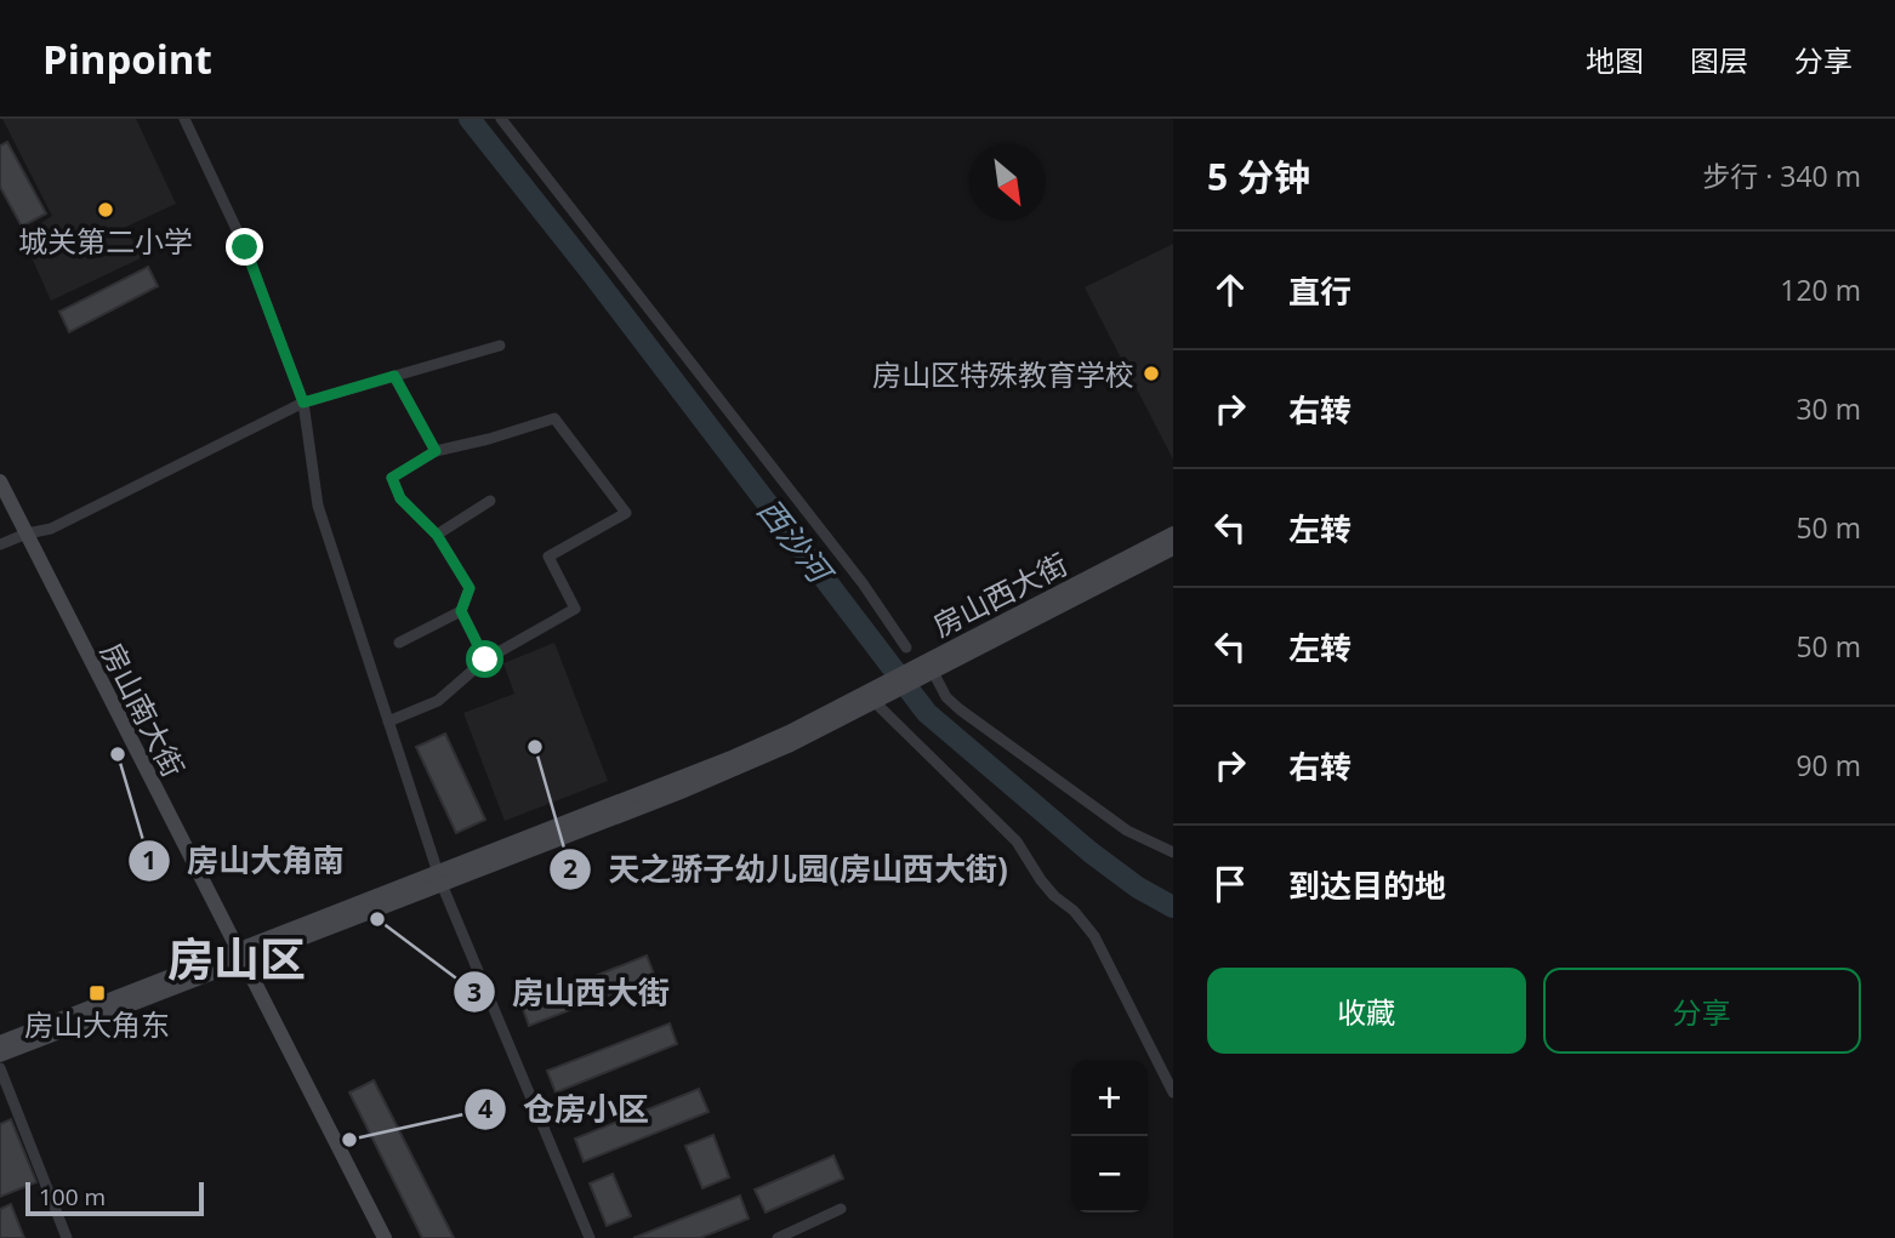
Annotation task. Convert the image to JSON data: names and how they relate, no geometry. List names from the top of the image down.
{
  "streets": {
    "main road": ["房山西大街", "房山南大街"]
  },
  "crossings": [
    ["房山西大街", "房山南大街"]
  ],
  "districts": ["房山区"],
  "water": ["西沙河"],
  "places": {
    "other": [
      "城关第二小学",
      "房山区特殊教育学校",
      "天之骄子幼儿园(房山西大街)",
      "房山大角南",
      "房山西大街",
      "仓房小区"
    ],
    "transit": ["房山大角东"]
  },
  "scale_bar": "100 m",
  "north": "bottom right",
  "page": {
    "header": "Pinpoint",
    "nav": ["地图", "图层", "分享"],
    "heading": ["5 分钟", "步行 · 340 m"],
    "list": [
      ["直行", "120 m"],
      ["右转", "30 m"],
      ["左转", "50 m"],
      ["左转", "50 m"],
      ["右转", "90 m"],
      "到达目的地"
    ],
    "buttons": ["收藏", "分享"],
    "map_buttons": ["+", "−"],
    "scale": "100 m"
  }
}
